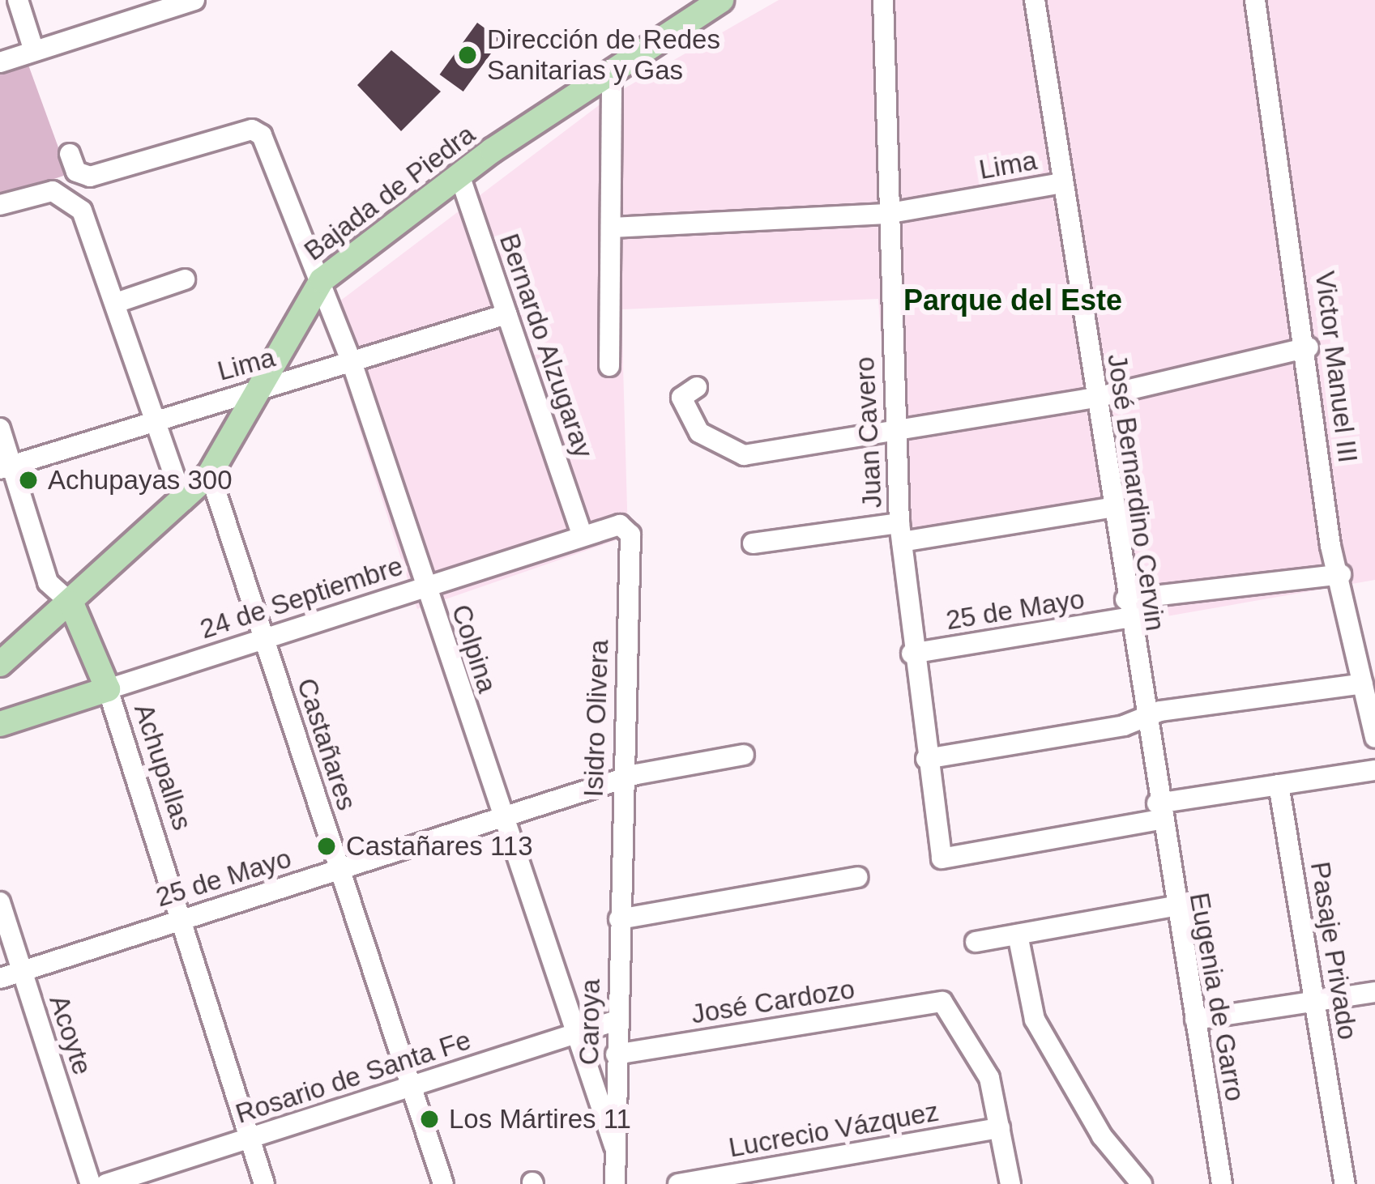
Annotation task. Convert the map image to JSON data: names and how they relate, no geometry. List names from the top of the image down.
{
  "streets": {
    "main road": ["Bajada de Piedra", "24 de Septiembre", "Achupallas"],
    "street": [
      "Lima",
      "Bernardo Alzugaray",
      "Victor Manuel III",
      "Juan Cavero",
      "José Bernardino Cervin",
      "25 de Mayo",
      "Colpina",
      "Isidro Olivera",
      "Castañares",
      "Pasaje Privado",
      "Eugenia de Garro",
      "José Cardozo",
      "Caroya",
      "Acoyte",
      "Rosario de Santa Fe",
      "Lucrecio Vázquez"
    ]
  },
  "crossings": [
    ["Lima", "Bajada de Piedra"],
    ["Lima", "Bernardo Alzugaray"],
    ["Lima", "Juan Cavero"],
    ["Lima", "José Bernardino Cervin"],
    ["Lima", "Colpina"],
    ["Lima", "Achupallas"],
    ["Bajada de Piedra", "Bernardo Alzugaray"],
    ["Bajada de Piedra", "Colpina"],
    ["Bajada de Piedra", "Castañares"],
    ["Bajada de Piedra", "Achupallas"],
    ["Bernardo Alzugaray", "24 de Septiembre"],
    ["Victor Manuel III", "25 de Mayo"],
    ["Juan Cavero", "José Bernardino Cervin"],
    ["Juan Cavero", "25 de Mayo"],
    ["Juan Cavero", "Eugenia de Garro"],
    ["José Bernardino Cervin", "25 de Mayo"],
    ["José Bernardino Cervin", "Eugenia de Garro"],
    ["24 de Septiembre", "Colpina"],
    ["24 de Septiembre", "Isidro Olivera"],
    ["24 de Septiembre", "Castañares"],
    ["24 de Septiembre", "Achupallas"],
    ["25 de Mayo", "Colpina"],
    ["25 de Mayo", "Isidro Olivera"],
    ["25 de Mayo", "Castañares"],
    ["25 de Mayo", "Achupallas"],
    ["25 de Mayo", "Acoyte"],
    ["Colpina", "Caroya"],
    ["Colpina", "Rosario de Santa Fe"],
    ["Isidro Olivera", "Caroya"],
    ["Castañares", "Rosario de Santa Fe"],
    ["Achupallas", "Rosario de Santa Fe"],
    ["José Cardozo", "Caroya"],
    ["José Cardozo", "Lucrecio Vázquez"],
    ["Caroya", "Rosario de Santa Fe"]
  ],
  "districts": ["Parque del Este"],
  "places": [
    "Dirección de Redes Sanitarias y Gas",
    "Achupayas 300",
    "Castañares 113",
    "Los Mártires 11"
  ]
}
